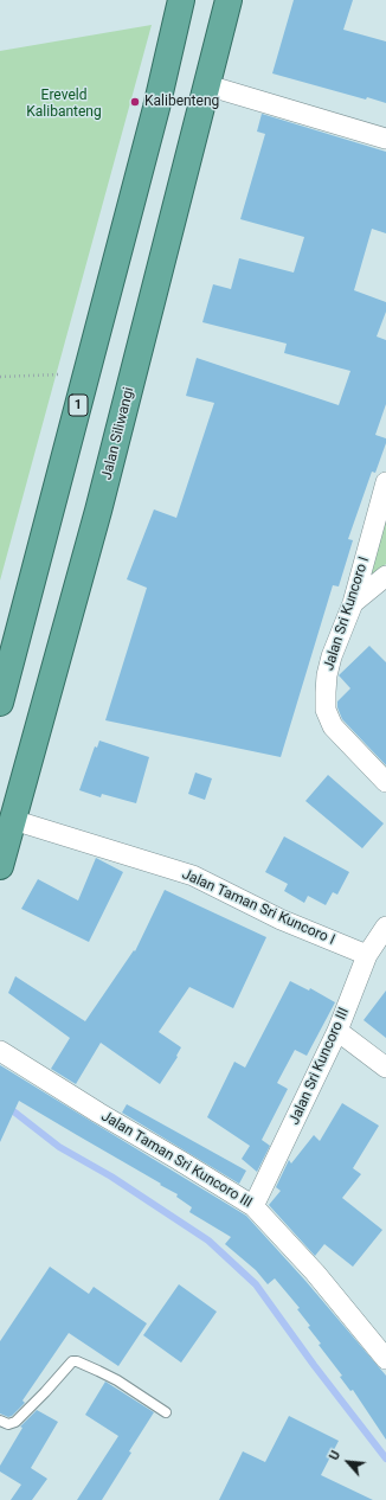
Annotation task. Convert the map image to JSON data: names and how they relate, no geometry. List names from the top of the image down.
{
  "streets": {
    "highway": ["1", "Jalan Siliwangi"],
    "street": [
      "Jalan Sri Kuncoro I",
      "Jalan Taman Sri Kuncoro I",
      "Jalan Sri Kuncoro III",
      "Jalan Taman Sri Kuncoro III"
    ]
  },
  "crossings": [
    ["Jalan Siliwangi", "Jalan Taman Sri Kuncoro I"],
    ["Jalan Taman Sri Kuncoro I", "Jalan Sri Kuncoro III"],
    ["Jalan Sri Kuncoro III", "Jalan Taman Sri Kuncoro III"]
  ],
  "parks": ["Ereveld Kalibanteng"],
  "places": ["Kalibenteng"],
  "north": "top left"
}
